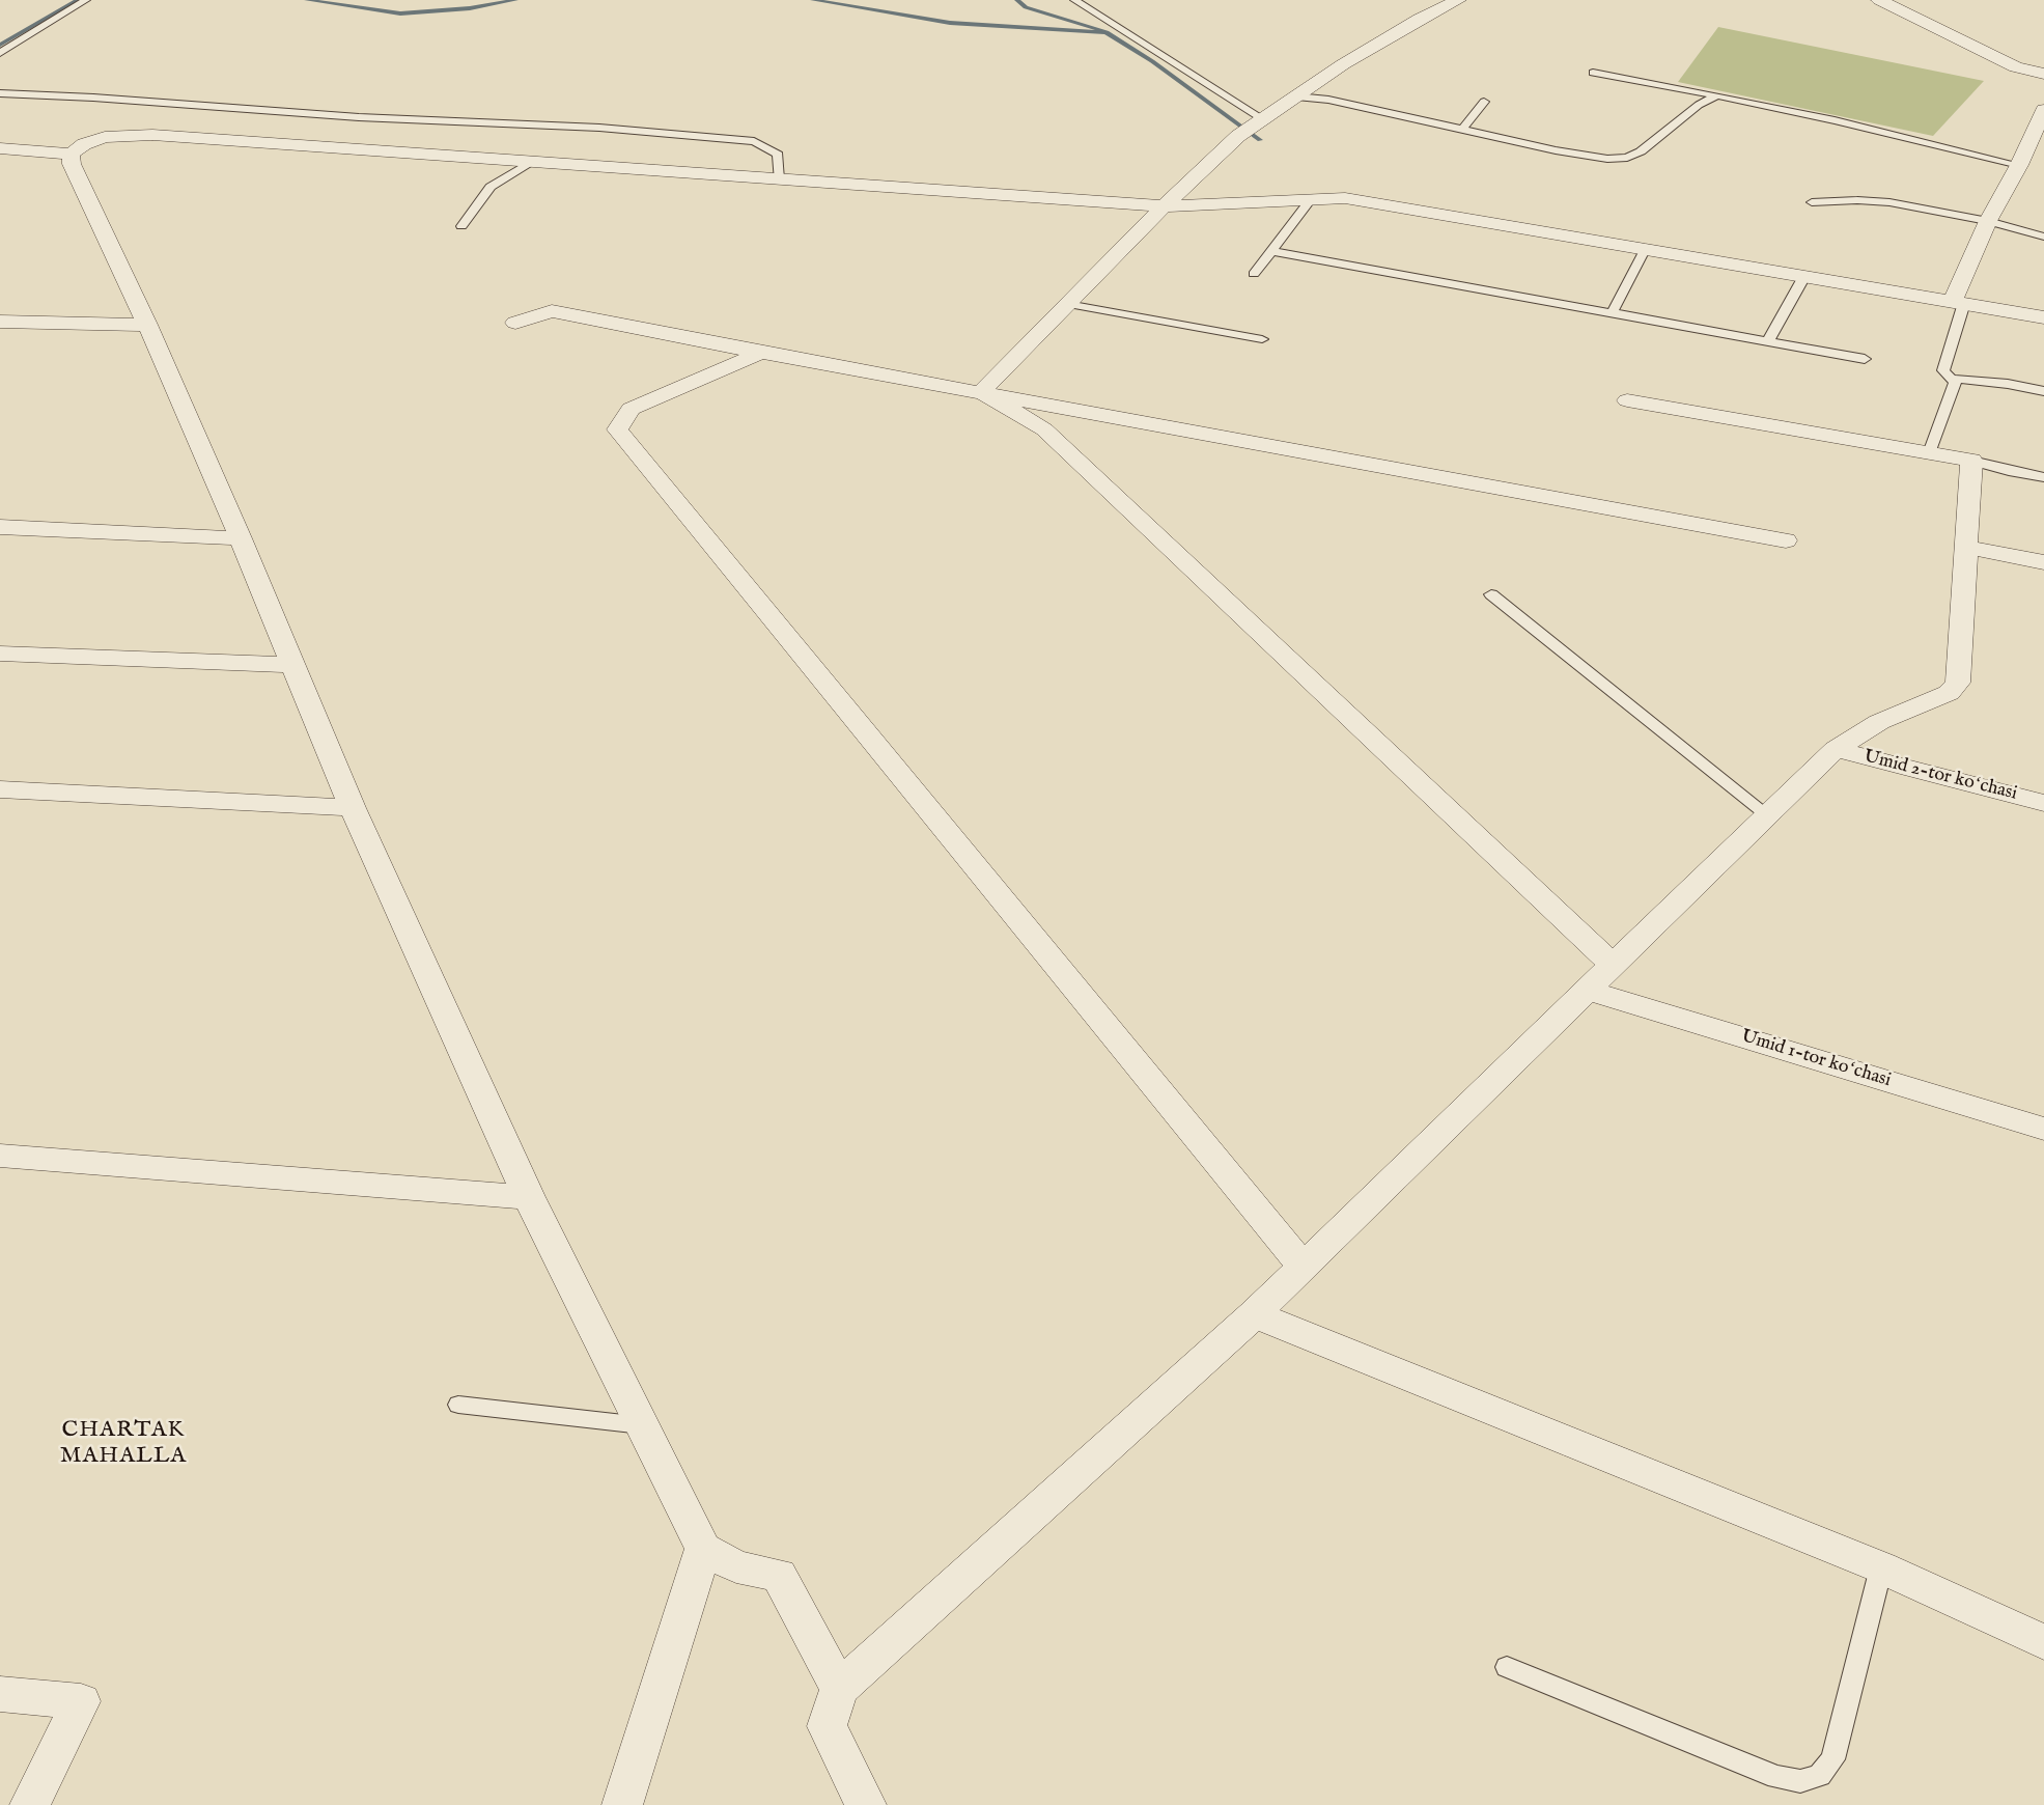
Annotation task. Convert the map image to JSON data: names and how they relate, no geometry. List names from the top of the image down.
{
  "streets": {
    "street": ["Umid 2-tor koʻchasi", "Umid 1-tor koʻchasi"]
  },
  "districts": ["CHARTAK MAHALLA"]
}
